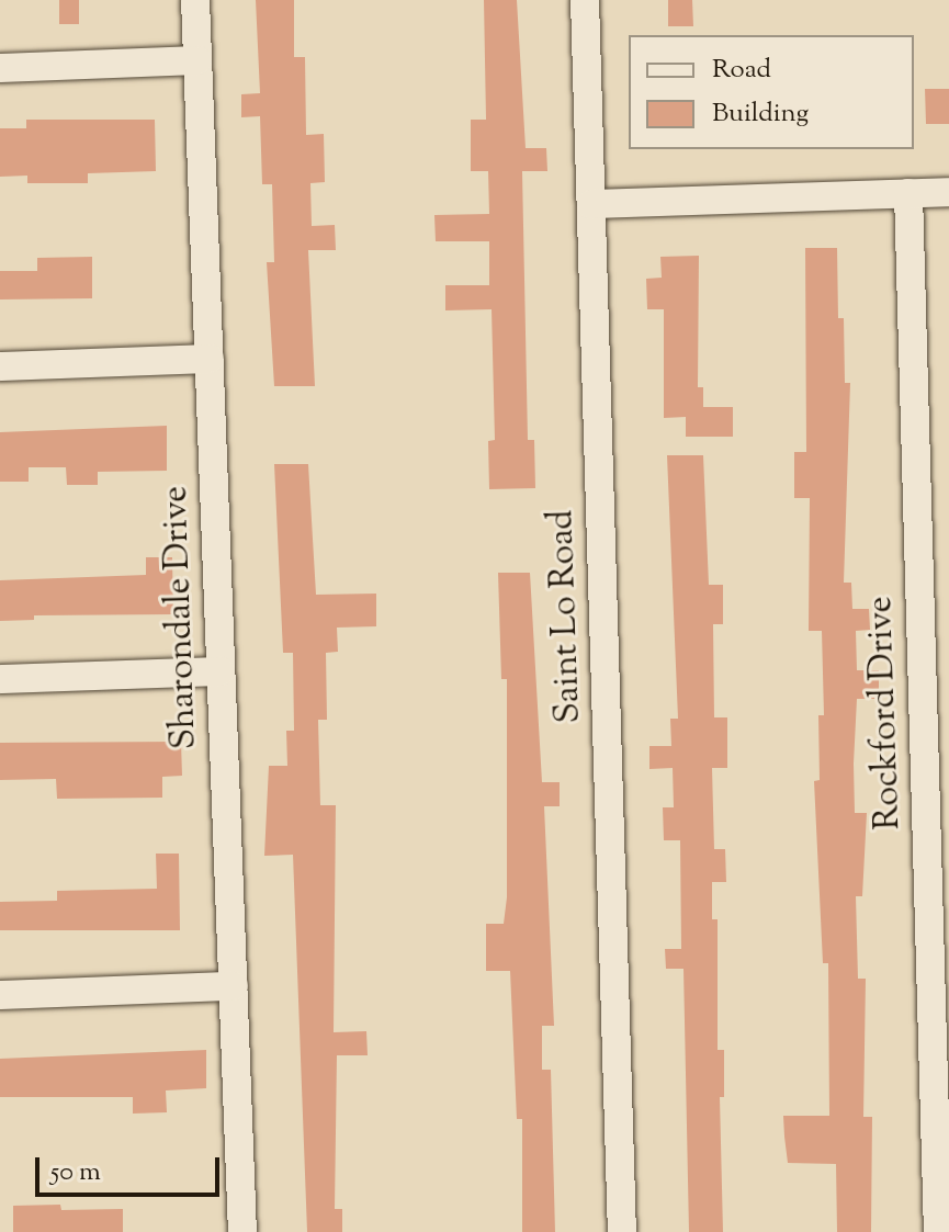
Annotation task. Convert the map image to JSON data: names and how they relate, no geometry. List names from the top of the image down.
{
  "streets": {
    "street": ["Saint Lo Road", "Sharondale Drive", "Rockford Drive"]
  },
  "legend": ["Road", "Building"],
  "scale_bar": "50 m"
}
